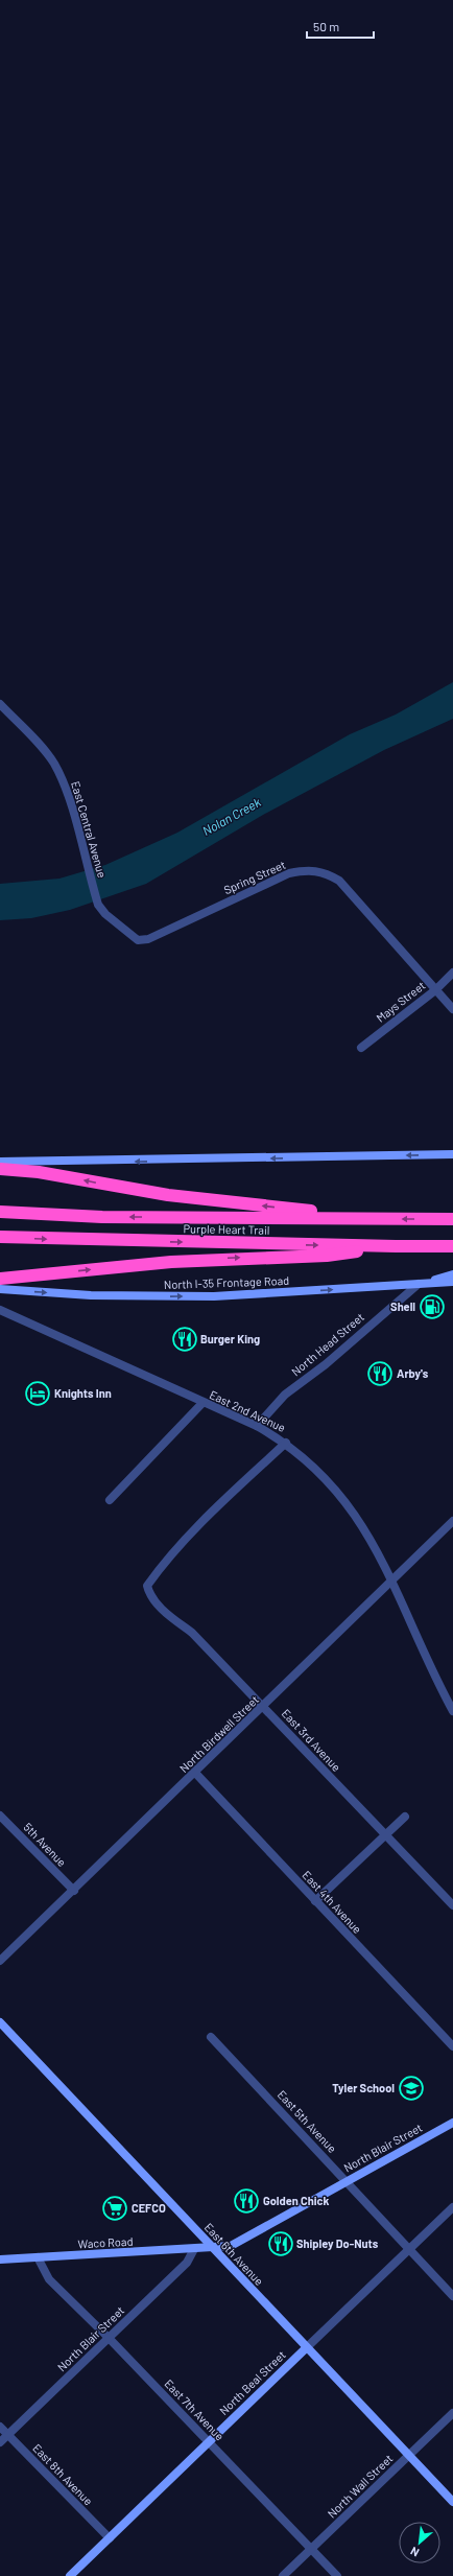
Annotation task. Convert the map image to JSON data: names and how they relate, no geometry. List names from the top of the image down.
{
  "streets": {
    "highway": ["Purple Heart Trail"],
    "main road": [
      "North I-35 Frontage Road",
      "North Blair Street",
      "Waco Road",
      "East 6th Avenue",
      "North Beal Street"
    ],
    "street": [
      "East Central Avenue",
      "Spring Street",
      "Mays Street",
      "North Head Street",
      "East 2nd Avenue",
      "North Birdwell Street",
      "East 3rd Avenue",
      "5th Avenue",
      "East 4th Avenue",
      "East 5th Avenue",
      "East 7th Avenue",
      "East 8th Avenue",
      "North Wall Street"
    ]
  },
  "crossings": [
    ["East Central Avenue", "Spring Street"],
    ["Spring Street", "Mays Street"],
    ["North I-35 Frontage Road", "North Head Street"],
    ["North Head Street", "East 2nd Avenue"],
    ["East 2nd Avenue", "North Birdwell Street"],
    ["East 2nd Avenue", "East 3rd Avenue"],
    ["North Birdwell Street", "East 3rd Avenue"],
    ["North Birdwell Street", "5th Avenue"],
    ["North Birdwell Street", "East 4th Avenue"],
    ["East 5th Avenue", "North Blair Street"],
    ["East 5th Avenue", "North Beal Street"],
    ["North Blair Street", "Waco Road"],
    ["North Blair Street", "East 6th Avenue"],
    ["North Blair Street", "East 7th Avenue"],
    ["North Blair Street", "East 8th Avenue"],
    ["Waco Road", "East 6th Avenue"],
    ["Waco Road", "East 7th Avenue"],
    ["East 6th Avenue", "North Beal Street"],
    ["East 6th Avenue", "North Wall Street"],
    ["North Beal Street", "East 7th Avenue"],
    ["North Beal Street", "East 8th Avenue"],
    ["East 7th Avenue", "North Wall Street"]
  ],
  "one_way": ["North I-35 Frontage Road"],
  "water": ["Nolan Creek"],
  "places": {
    "fuel station": ["Shell"],
    "restaurant": [
      "Burger King",
      "Arby's",
      "Golden Chick",
      "Shipley Do-Nuts"
    ],
    "hotel": ["Knights Inn"],
    "school or university": ["Tyler School"],
    "supermarket": ["CEFCO"]
  },
  "scale_bar": "50 m",
  "north": "bottom left"
}
